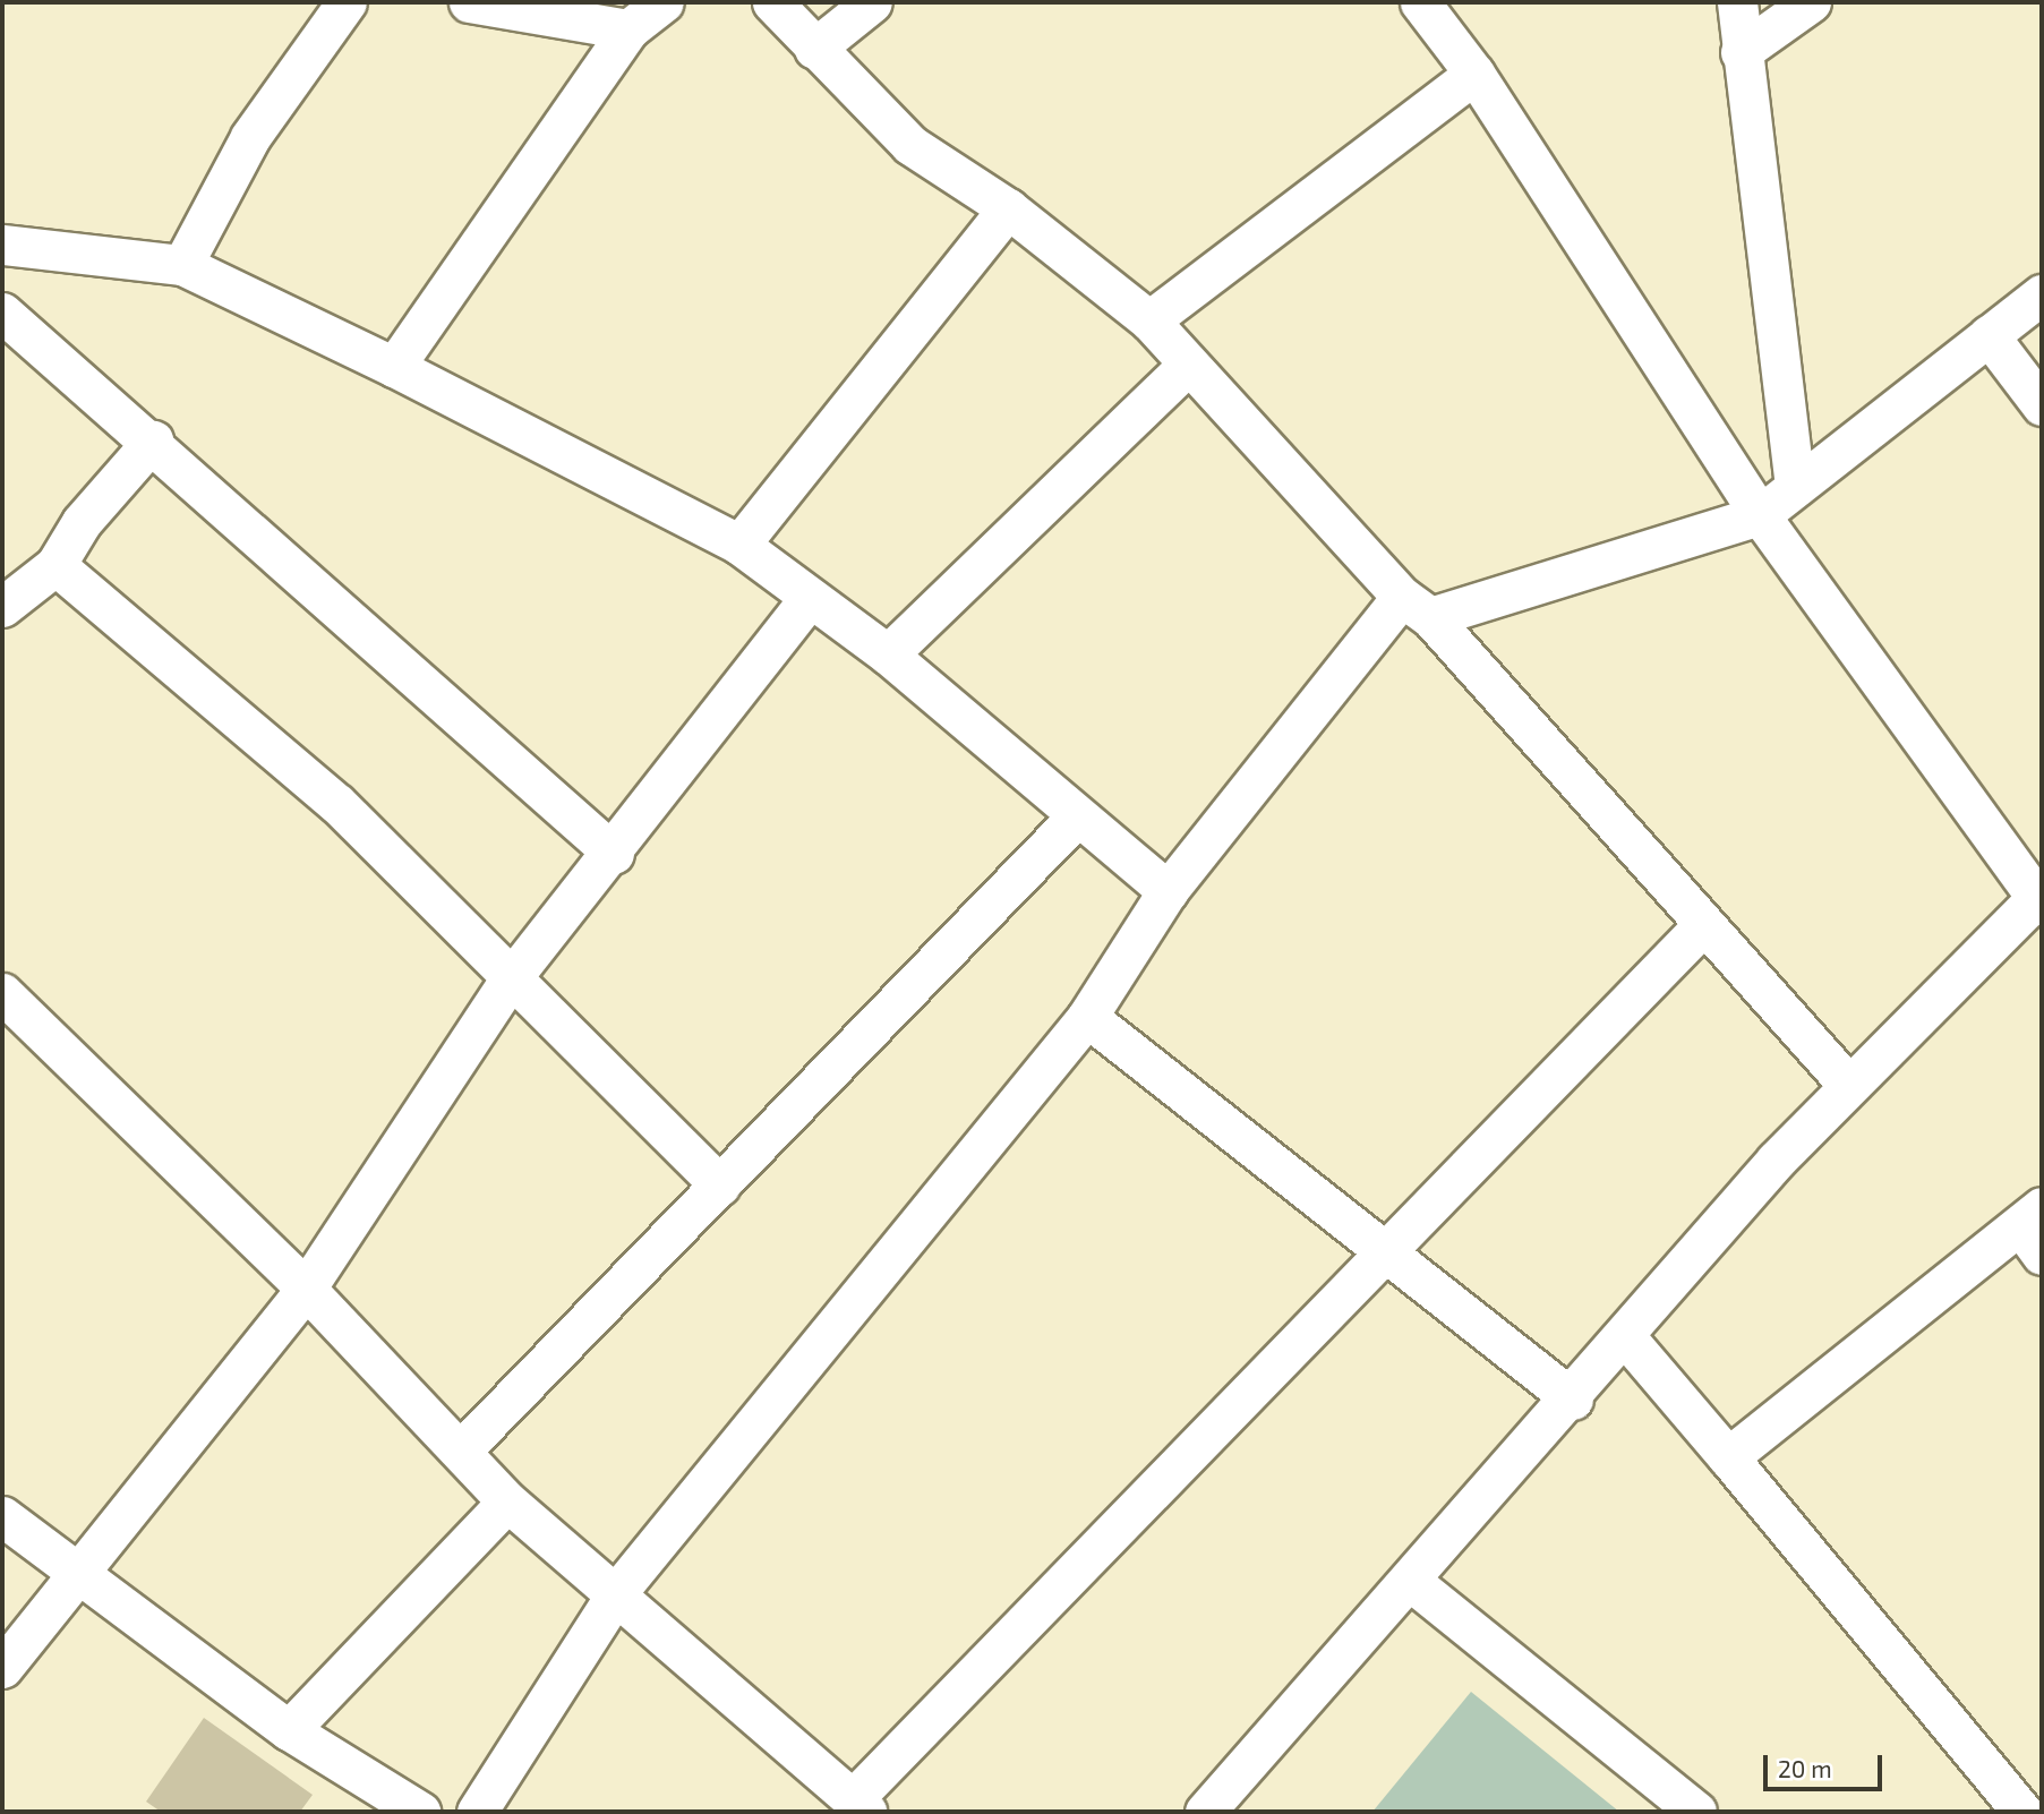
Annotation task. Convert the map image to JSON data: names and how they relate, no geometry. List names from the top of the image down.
{
  "scale_bar": "20 m"
}
